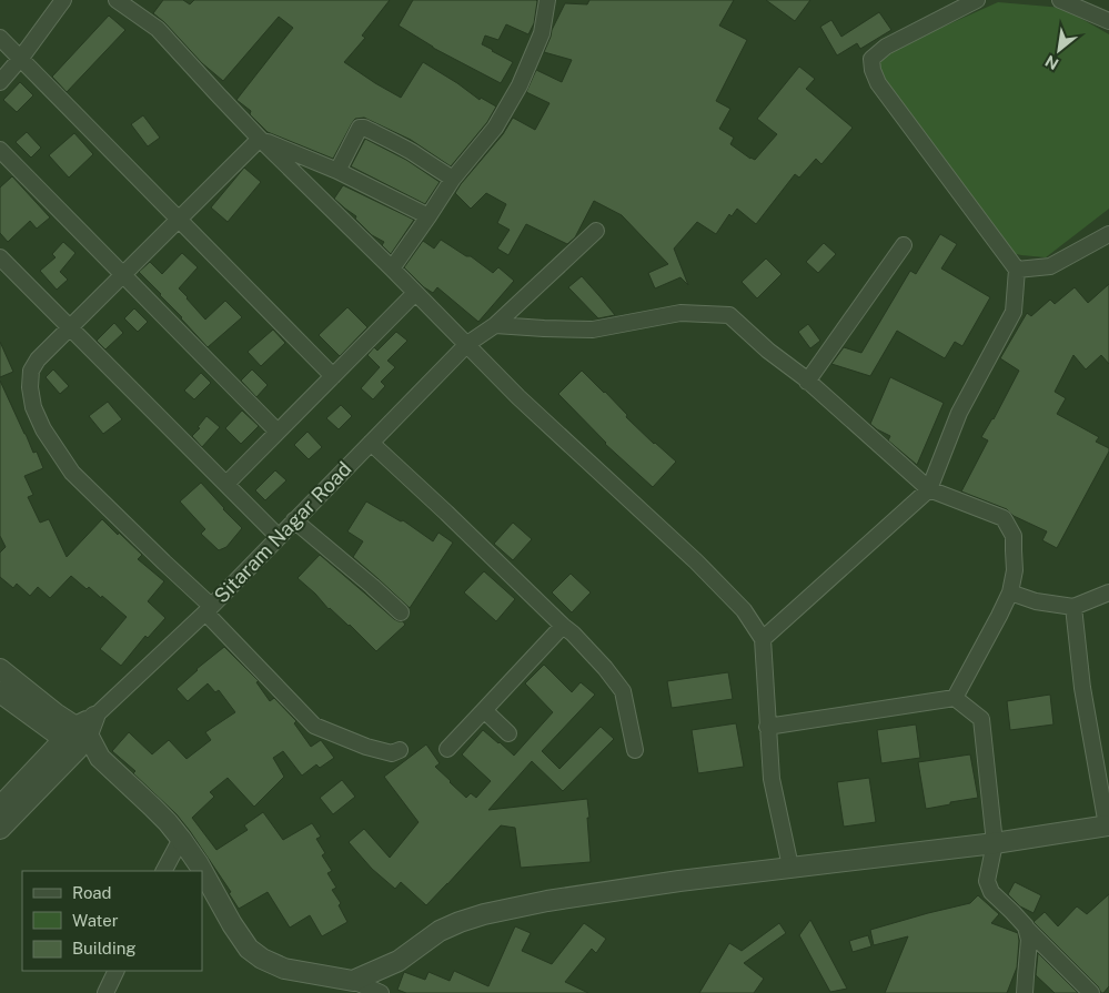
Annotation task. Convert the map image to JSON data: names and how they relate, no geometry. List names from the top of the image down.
{
  "streets": {
    "street": ["Sitaram Nagar Road"]
  },
  "legend": ["Road", "Water", "Building"],
  "north": "bottom left"
}
